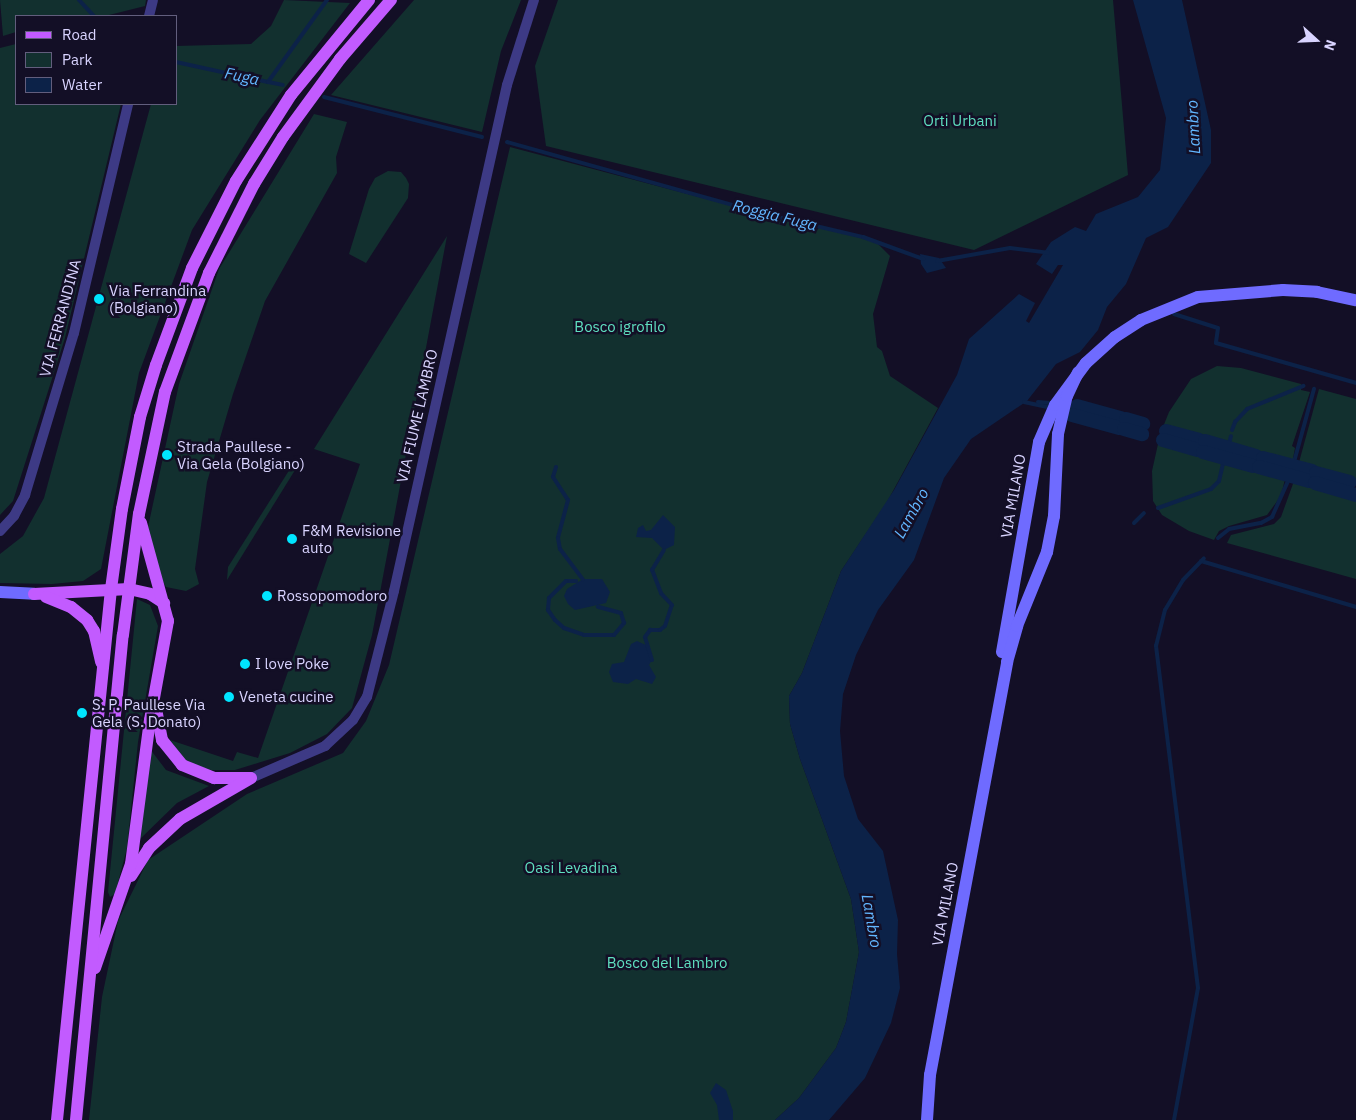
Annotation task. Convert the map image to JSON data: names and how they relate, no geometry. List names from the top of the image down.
{
  "streets": {
    "street": ["VIA FERRANDINA", "VIA FIUME LAMBRO", "VIA MILANO"]
  },
  "water": ["Fuga", "Lambro", "Roggia Fuga"],
  "parks": [
    "Orti Urbani",
    "Bosco igrofilo",
    "Oasi Levadina",
    "Bosco del Lambro"
  ],
  "places": [
    "Via Ferrandina (Bolgiano)",
    "Strada Paullese - Via Gela (Bolgiano)",
    "F&M Revisione auto",
    "Rossopomodoro",
    "I love Poke",
    "Veneta cucine",
    "S. P. Paullese Via Gela (S. Donato)"
  ],
  "legend": ["Road", "Park", "Water"],
  "north": "right"
}
